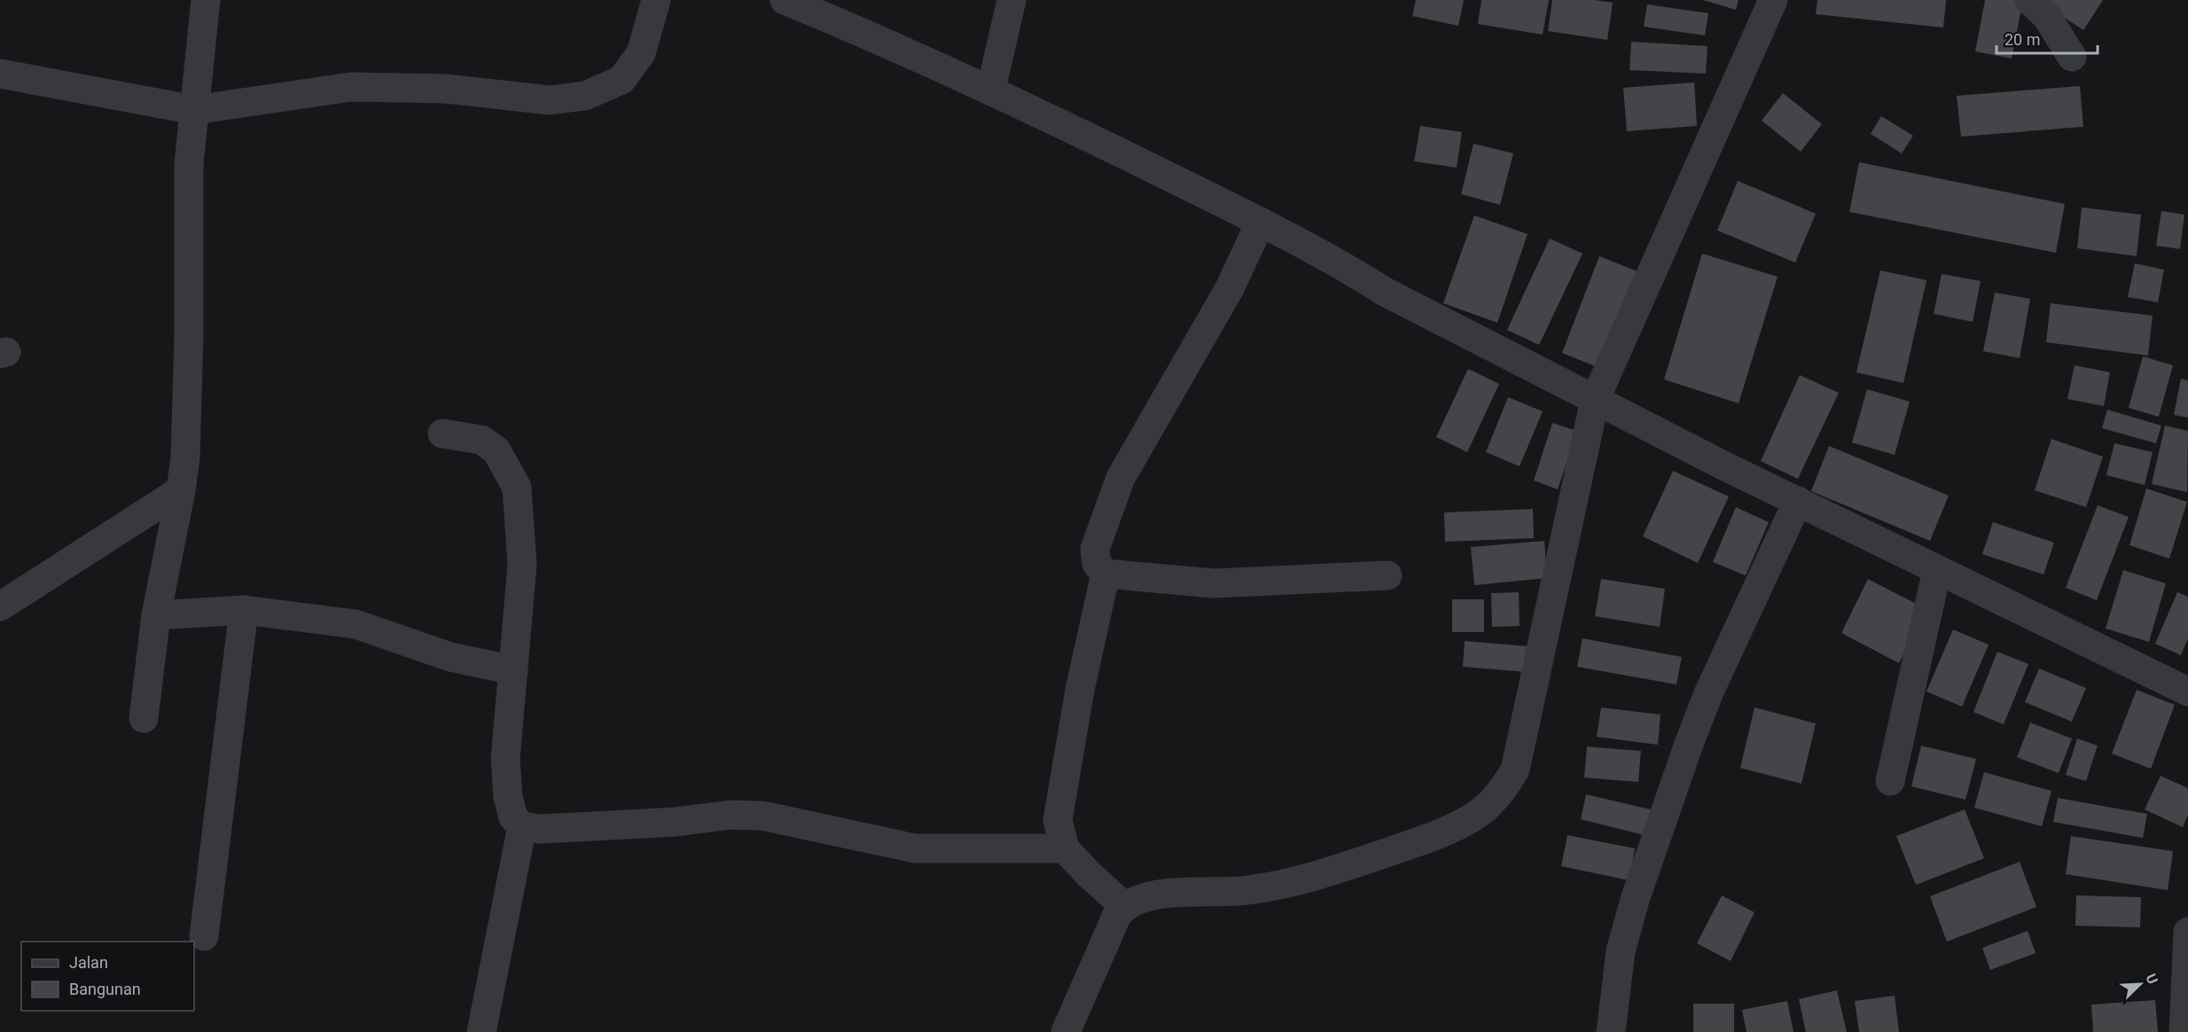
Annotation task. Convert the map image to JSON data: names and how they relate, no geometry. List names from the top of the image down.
{
  "legend": ["Jalan", "Bangunan"],
  "scale_bar": "20 m",
  "north": "top right"
}
